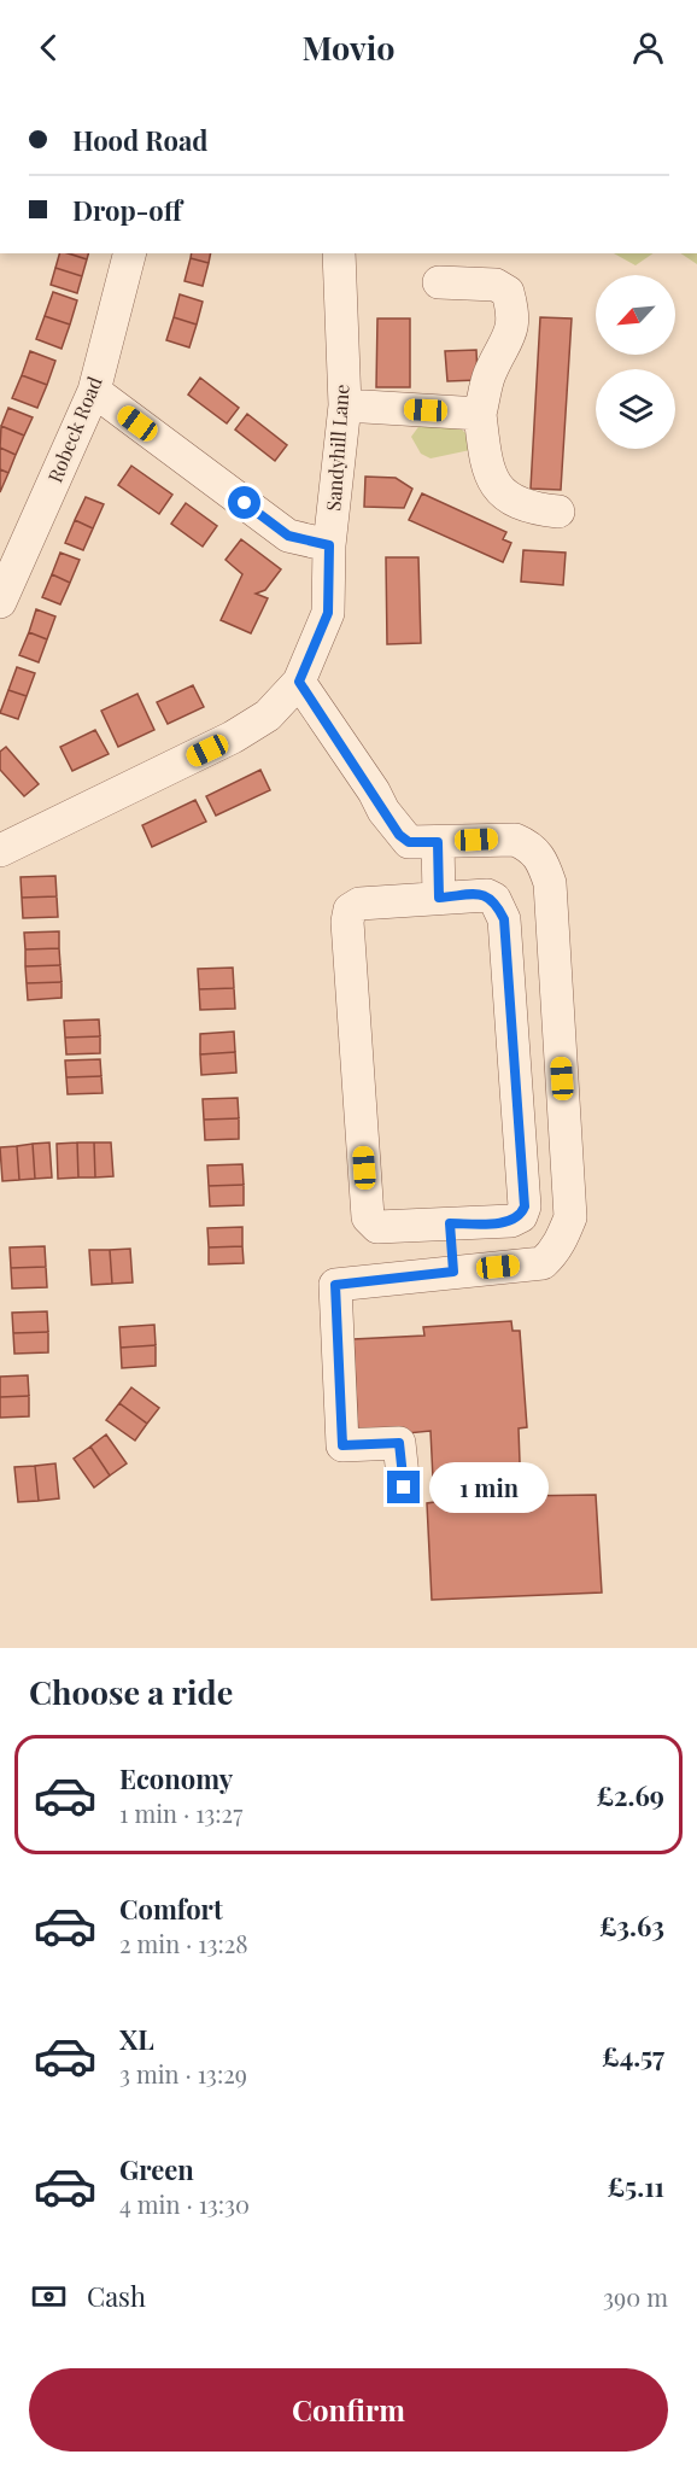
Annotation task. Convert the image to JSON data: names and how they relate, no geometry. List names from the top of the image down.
{
  "streets": {
    "street": ["Robeck Road", "Sandyhill Lane"]
  },
  "north": "bottom left",
  "page": {
    "header": "Movio",
    "banner": ["Hood Road", "Drop-off"],
    "bubble": "1 min",
    "heading": "Choose a ride",
    "list": [
      {
        "name": "Economy",
        "note": "1 min · 13:27",
        "value": "£2.69"
      },
      {
        "name": "Comfort",
        "note": "2 min · 13:28",
        "value": "£3.63"
      },
      {
        "name": "XL",
        "note": "3 min · 13:29",
        "value": "£4.57"
      },
      {
        "name": "Green",
        "note": "4 min · 13:30",
        "value": "£5.11"
      }
    ],
    "pay": ["Cash", "390 m"],
    "buttons": "Confirm"
  }
}
